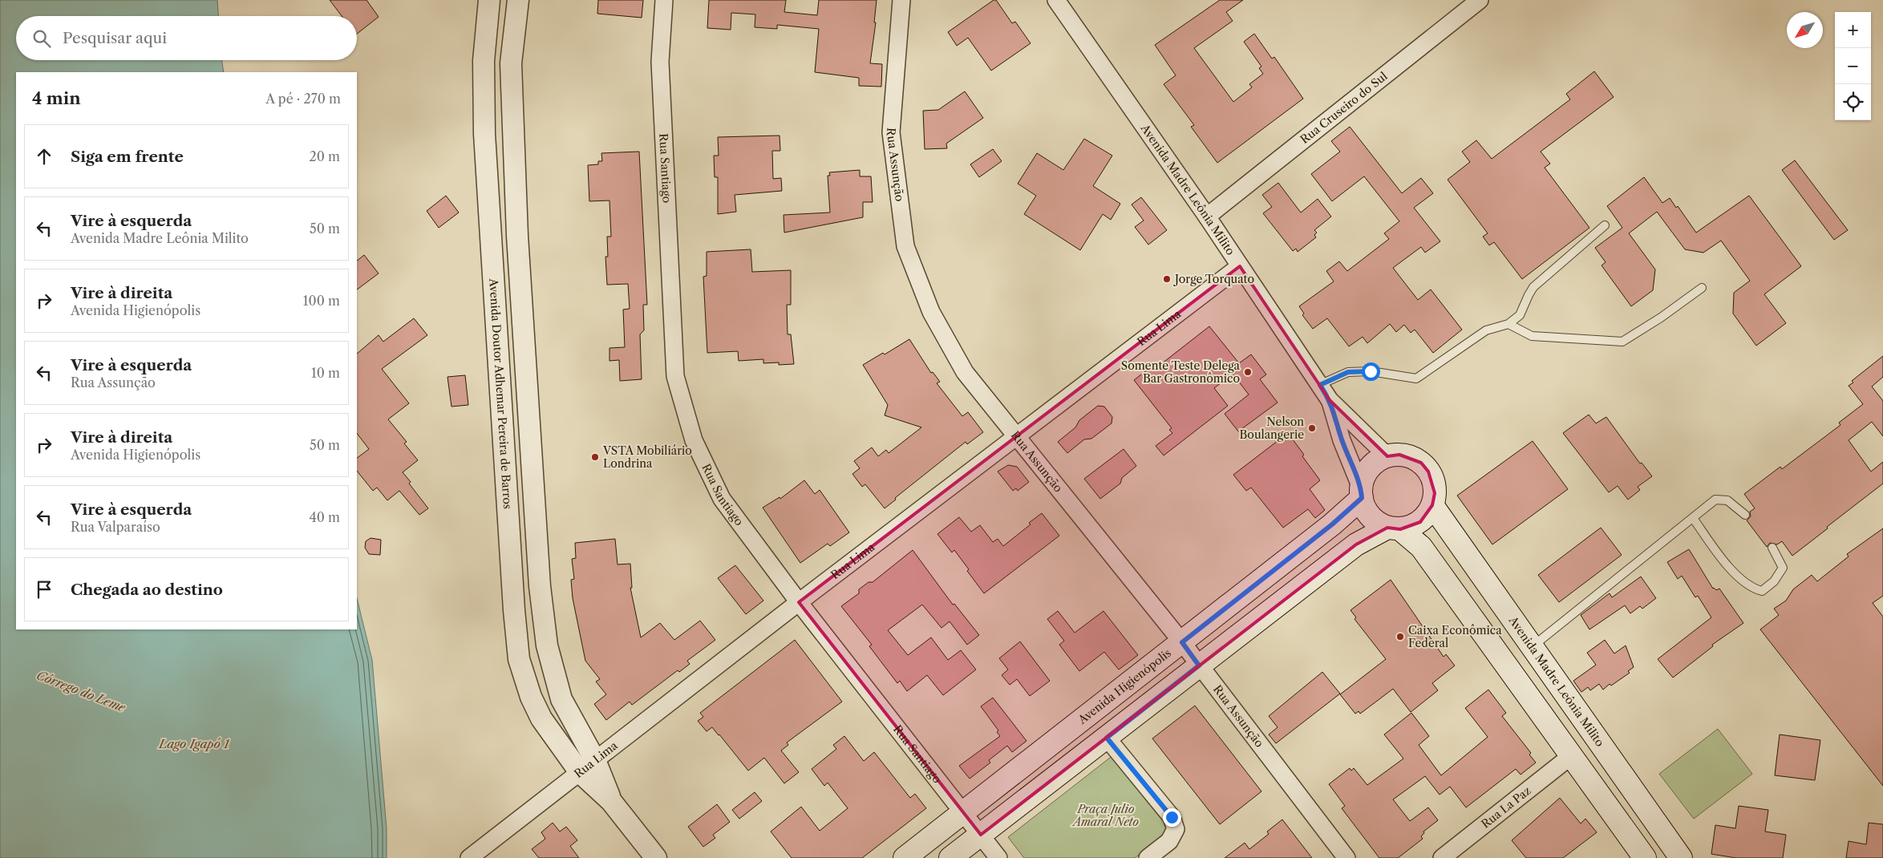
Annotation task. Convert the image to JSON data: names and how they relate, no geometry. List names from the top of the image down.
{
  "streets": {
    "main road": ["Avenida Madre Leônia Milito", "Avenida Higienópolis"],
    "street": [
      "Rua Cruseiro do Sul",
      "Rua Assunção",
      "Rua Santiago",
      "Rua Lima",
      "Avenida Doutor Adhemar Pereira de Barros",
      "Rua La Paz"
    ]
  },
  "crossings": [
    ["Rua Cruseiro do Sul", "Avenida Madre Leônia Milito"],
    ["Rua Assunção", "Rua Lima"],
    ["Rua Assunção", "Avenida Higienópolis"],
    ["Rua Santiago", "Rua Lima"],
    ["Rua Santiago", "Avenida Higienópolis"],
    ["Avenida Madre Leônia Milito", "Rua Lima"],
    ["Avenida Madre Leônia Milito", "Avenida Higienópolis"],
    ["Rua Lima", "Avenida Doutor Adhemar Pereira de Barros"]
  ],
  "water": ["Córrego do Leme", "Lago Igapó 1"],
  "parks": ["Praça Julio Amaral Neto"],
  "places": [
    "Jorge Torquato",
    "Somente Teste Delega Bar Gastronômico",
    "Nelson Boulangerie",
    "VSTA Mobiliário Londrina",
    "Caixa Econômica Federal"
  ],
  "north": "bottom left",
  "page": {
    "map_buttons": ["+", "−"],
    "search": "Pesquisar aqui",
    "heading": ["4 min", "A pé · 270 m"],
    "list": [
      ["Siga em frente", "20 m"],
      ["Vire à esquerda", "Avenida Madre Leônia Milito", "50 m"],
      ["Vire à direita", "Avenida Higienópolis", "100 m"],
      ["Vire à esquerda", "Rua Assunção", "10 m"],
      ["Vire à direita", "Avenida Higienópolis", "50 m"],
      ["Vire à esquerda", "Rua Valparaíso", "40 m"],
      "Chegada ao destino"
    ]
  }
}
